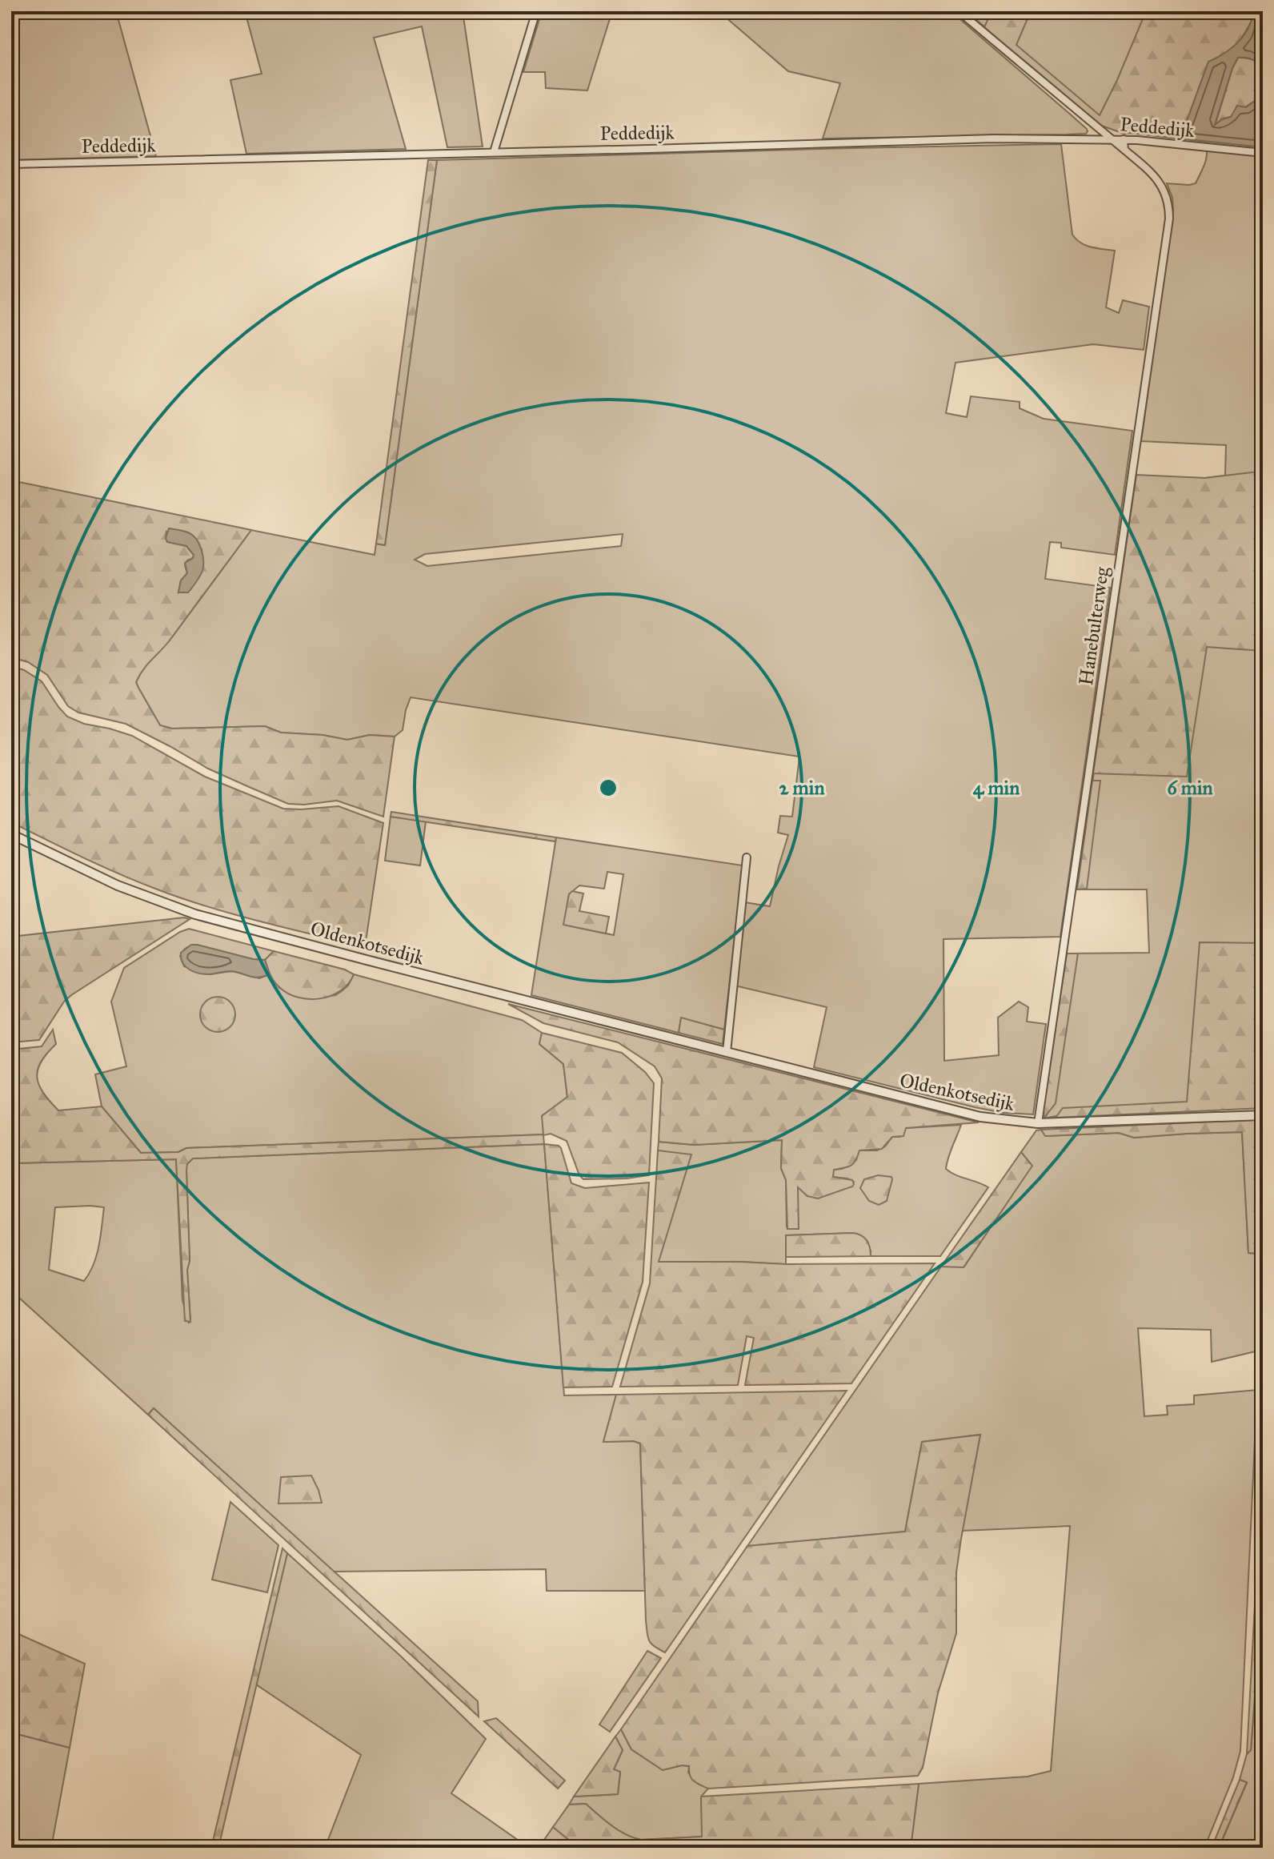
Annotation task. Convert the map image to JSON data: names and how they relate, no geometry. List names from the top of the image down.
{
  "streets": {
    "street": ["Peddedijk", "Hanebulterweg", "Oldenkotsedijk"]
  },
  "crossings": [
    ["Peddedijk", "Hanebulterweg"],
    ["Hanebulterweg", "Oldenkotsedijk"]
  ],
  "rings": ["2 min", "4 min", "6 min"]
}
